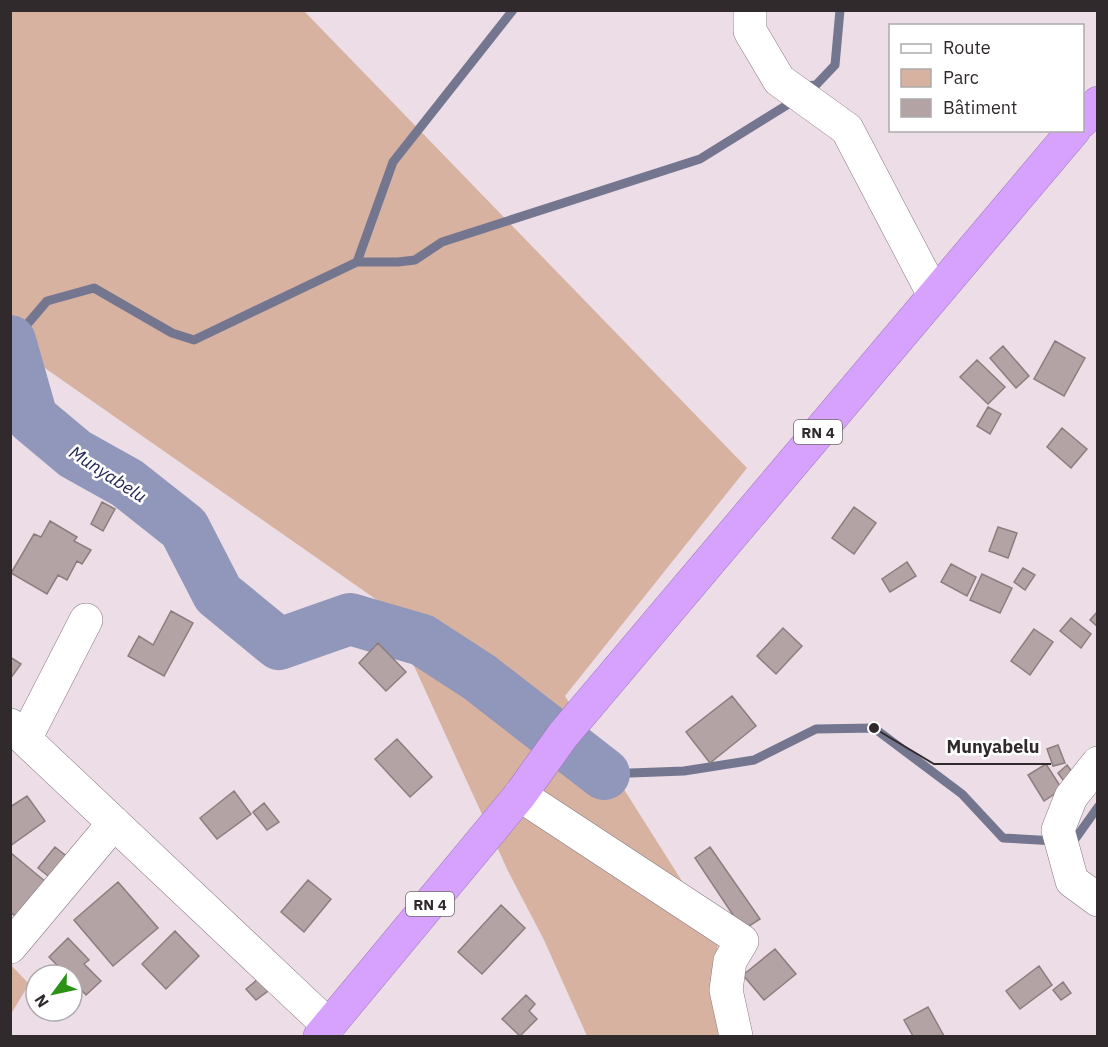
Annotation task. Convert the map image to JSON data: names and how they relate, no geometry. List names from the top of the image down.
{
  "streets": {
    "highway": ["RN 4"]
  },
  "water": ["Munyabelu"],
  "places": ["Munyabelu"],
  "legend": ["Route", "Parc", "Bâtiment"],
  "north": "bottom left"
}
